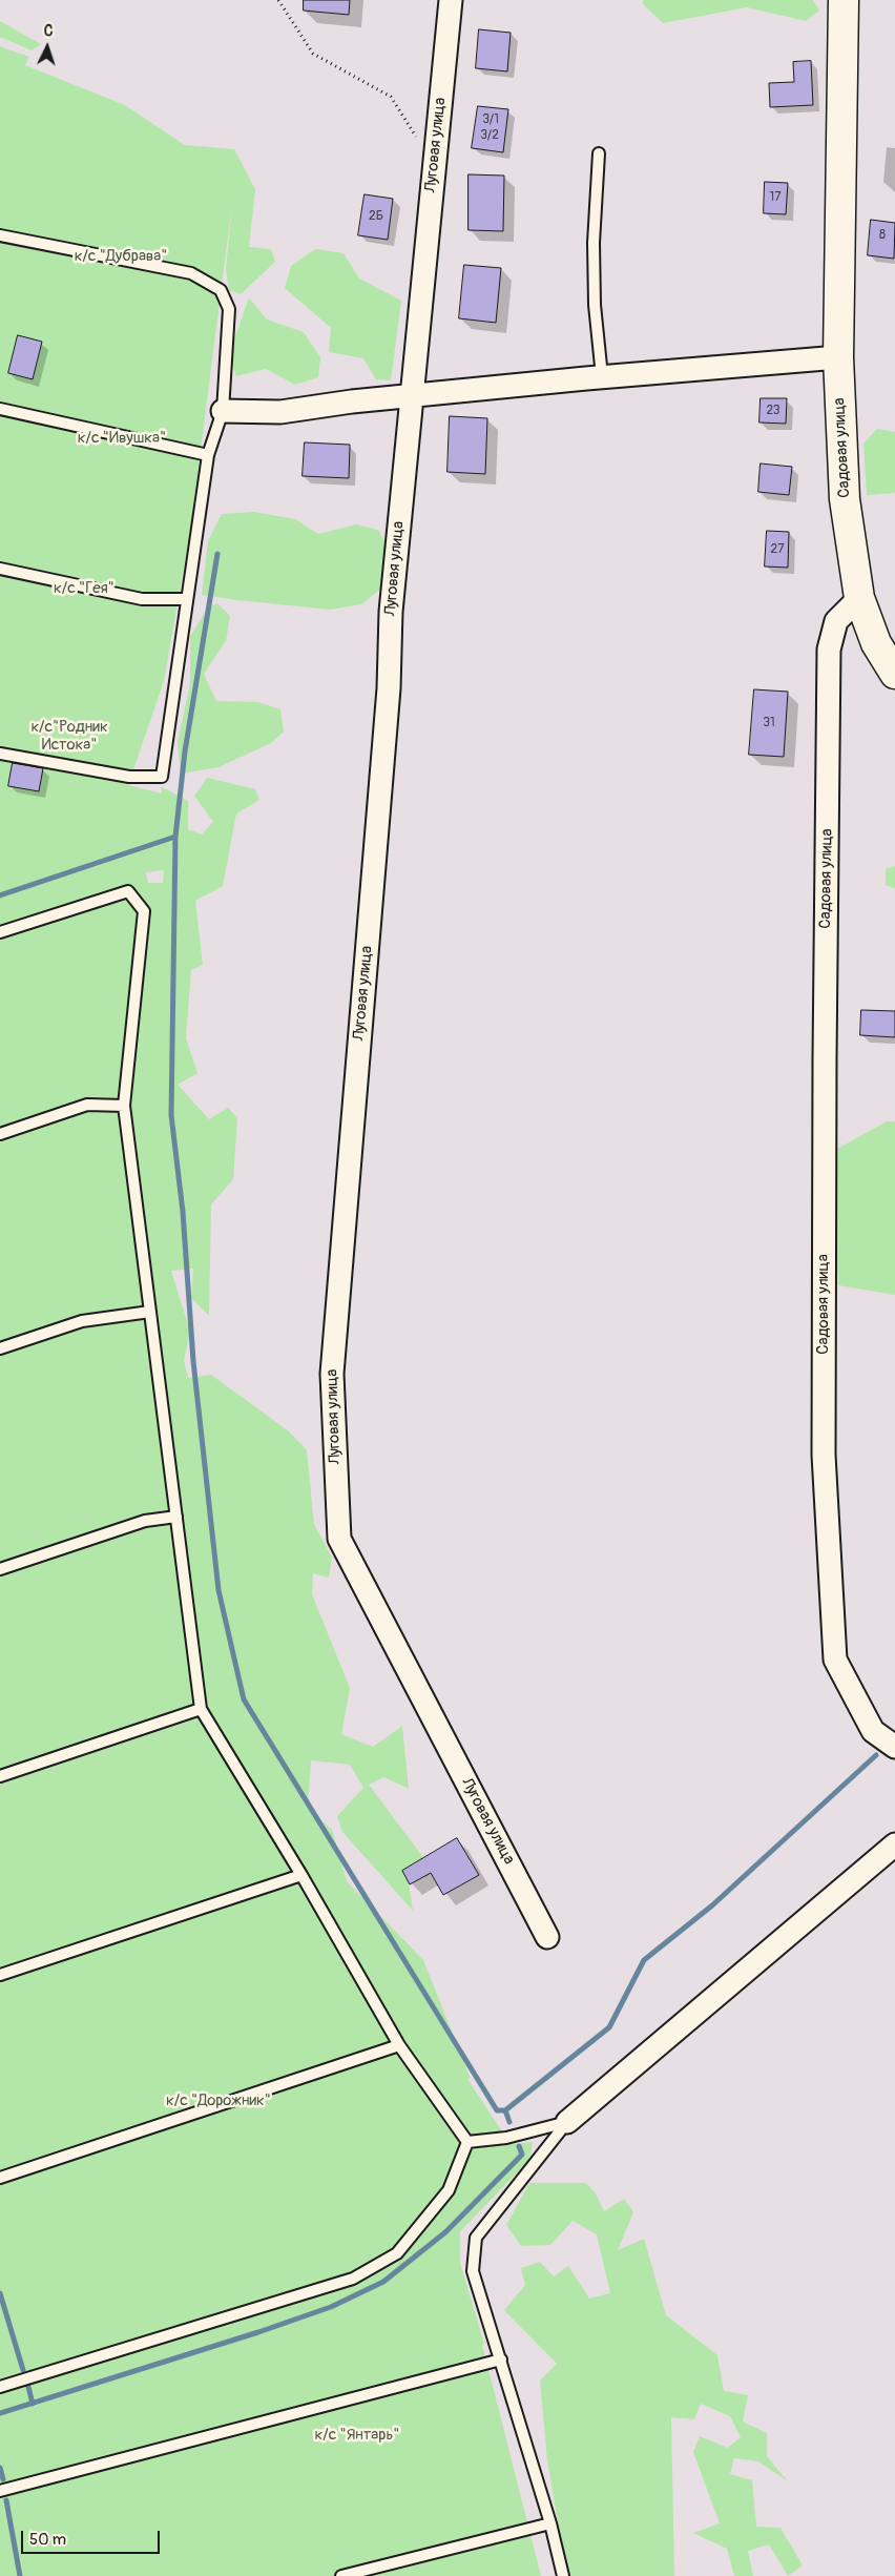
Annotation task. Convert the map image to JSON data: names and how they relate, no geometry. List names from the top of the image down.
{
  "streets": {
    "main road": ["Садовая улица"],
    "street": ["Луговая улица"]
  },
  "parks": [
    "к/с \"Дубрава\"",
    "к/с \"Ивушка\"",
    "к/с \"Гея\"",
    "к/с\"Родник Истока\"",
    "к/с \"Дорожник\"",
    "к/с \"Янтарь\""
  ],
  "house_numbers": [
    "3/1",
    "3/2",
    "17",
    "2Б",
    "8",
    "23",
    "27",
    "31"
  ],
  "scale_bar": "50 m",
  "north": "top"
}
